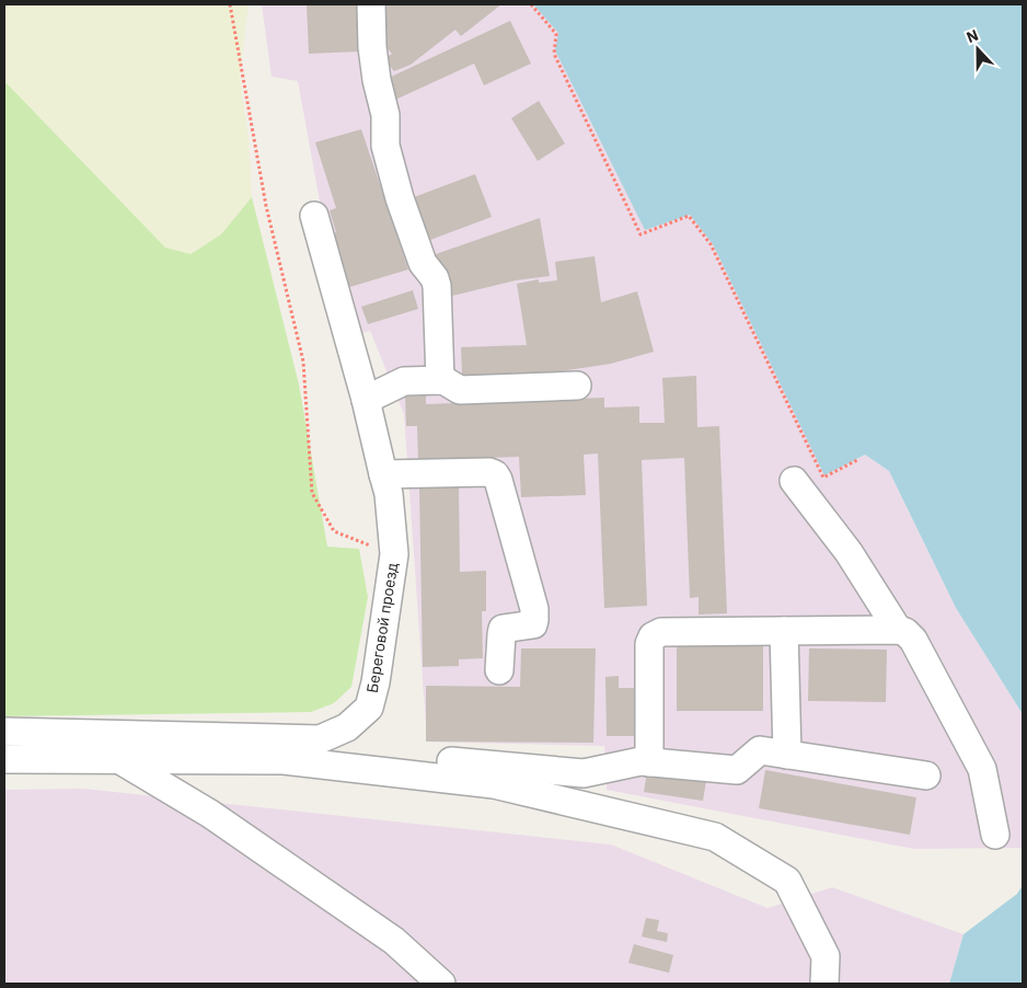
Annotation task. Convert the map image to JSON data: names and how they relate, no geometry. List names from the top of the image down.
{
  "streets": {
    "street": ["Береговой проезд"]
  },
  "north": "top"
}
